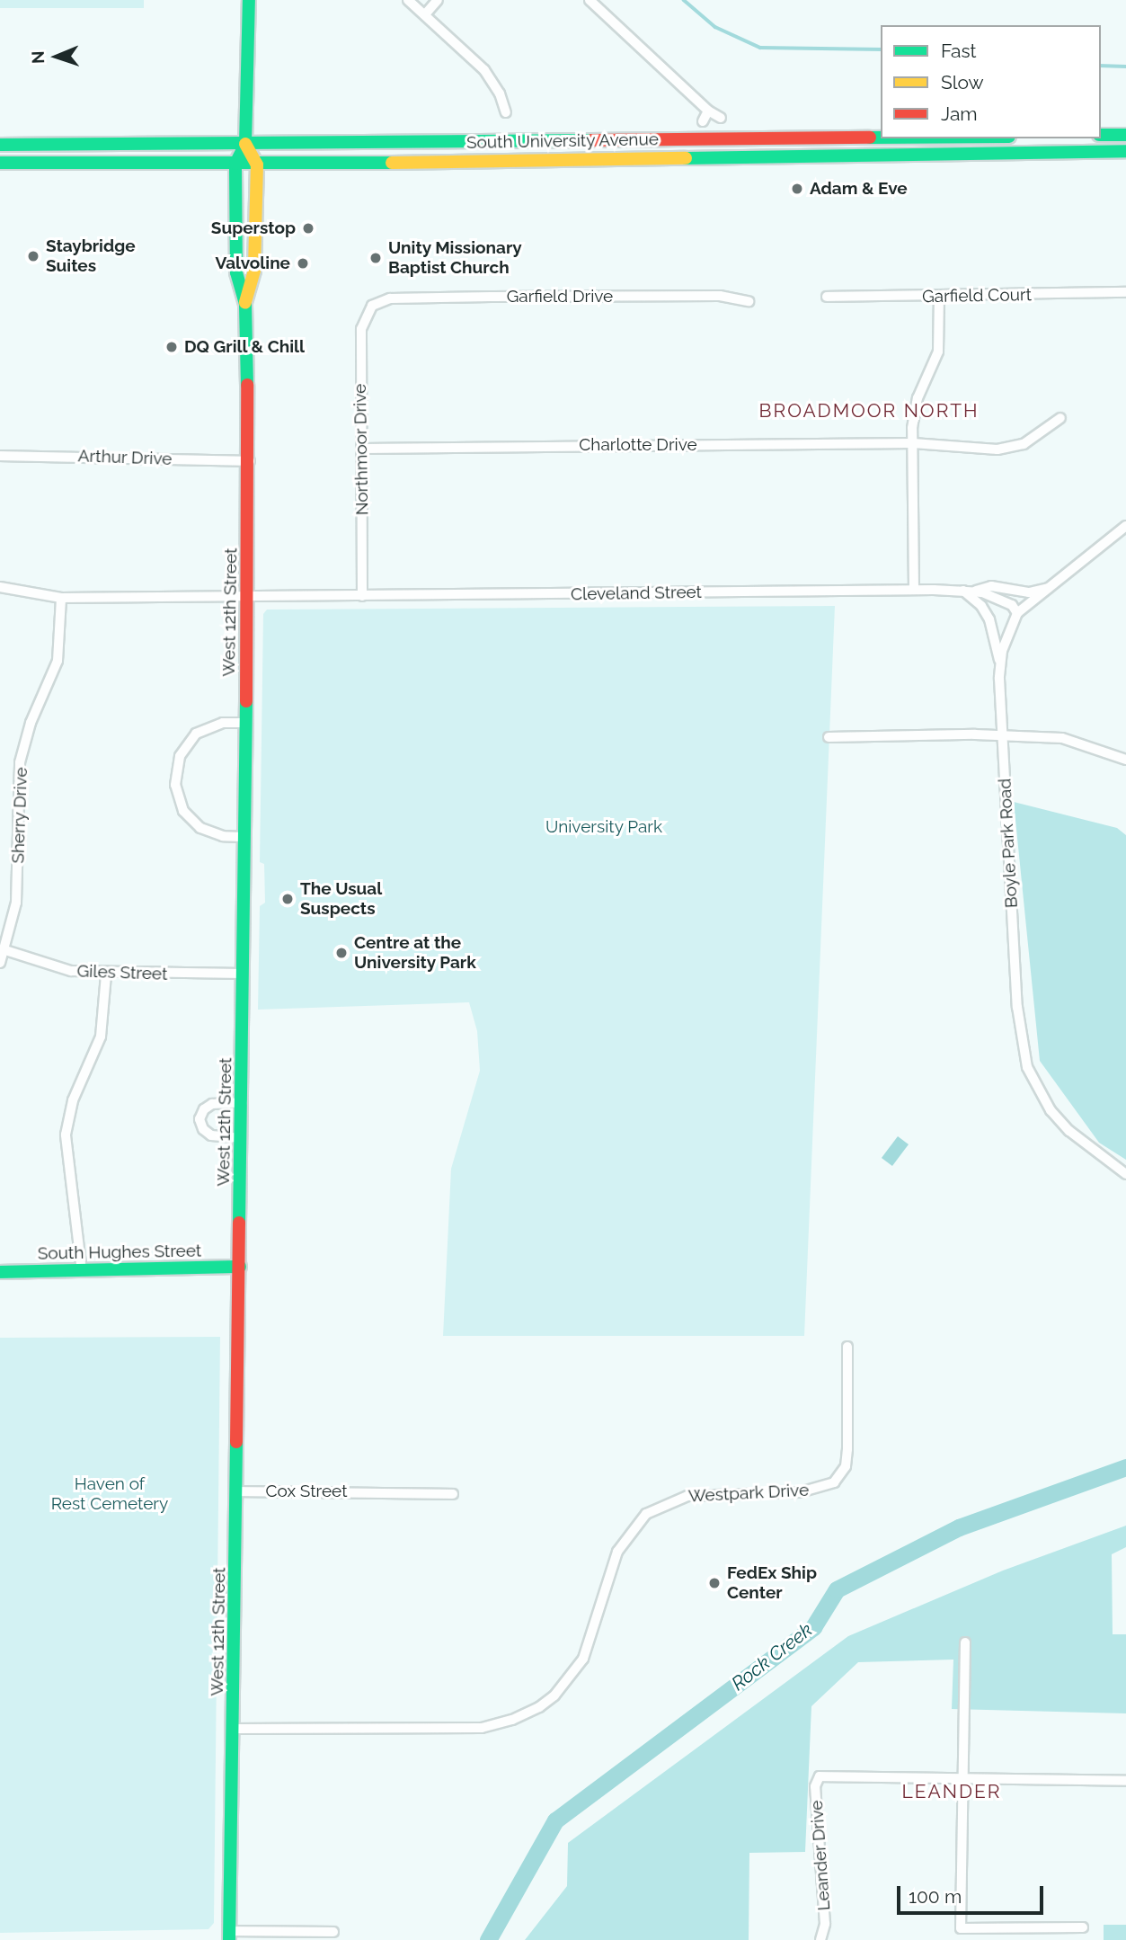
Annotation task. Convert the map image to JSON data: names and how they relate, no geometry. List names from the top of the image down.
{
  "streets": {
    "main road": ["South University Avenue", "West 12th Street", "South Hughes Street"],
    "street": [
      "Garfield Court",
      "Garfield Drive",
      "Charlotte Drive",
      "Northmoor Drive",
      "Arthur Drive",
      "Cleveland Street",
      "Sherry Drive",
      "Boyle Park Road",
      "Giles Street",
      "Cox Street",
      "Westpark Drive",
      "Leander Drive"
    ]
  },
  "crossings": [
    ["South University Avenue", "West 12th Street"],
    ["Garfield Drive", "Northmoor Drive"],
    ["Charlotte Drive", "Northmoor Drive"],
    ["Northmoor Drive", "Cleveland Street"],
    ["Arthur Drive", "West 12th Street"],
    ["Cleveland Street", "West 12th Street"],
    ["Cleveland Street", "Sherry Drive"],
    ["Cleveland Street", "Boyle Park Road"],
    ["West 12th Street", "Giles Street"],
    ["West 12th Street", "South Hughes Street"],
    ["West 12th Street", "Cox Street"],
    ["West 12th Street", "Westpark Drive"],
    ["Sherry Drive", "Giles Street"]
  ],
  "districts": ["BROADMOOR NORTH", "LEANDER"],
  "water": ["Rock Creek"],
  "parks": ["University Park", "Haven of Rest Cemetery"],
  "places": [
    "Adam & Eve",
    "Superstop",
    "Staybridge Suites",
    "Unity Missionary Baptist Church",
    "Valvoline",
    "DQ Grill & Chill",
    "The Usual Suspects",
    "Centre at the University Park",
    "FedEx Ship Center"
  ],
  "legend": ["Fast", "Slow", "Jam"],
  "scale_bar": "100 m",
  "north": "left"
}
